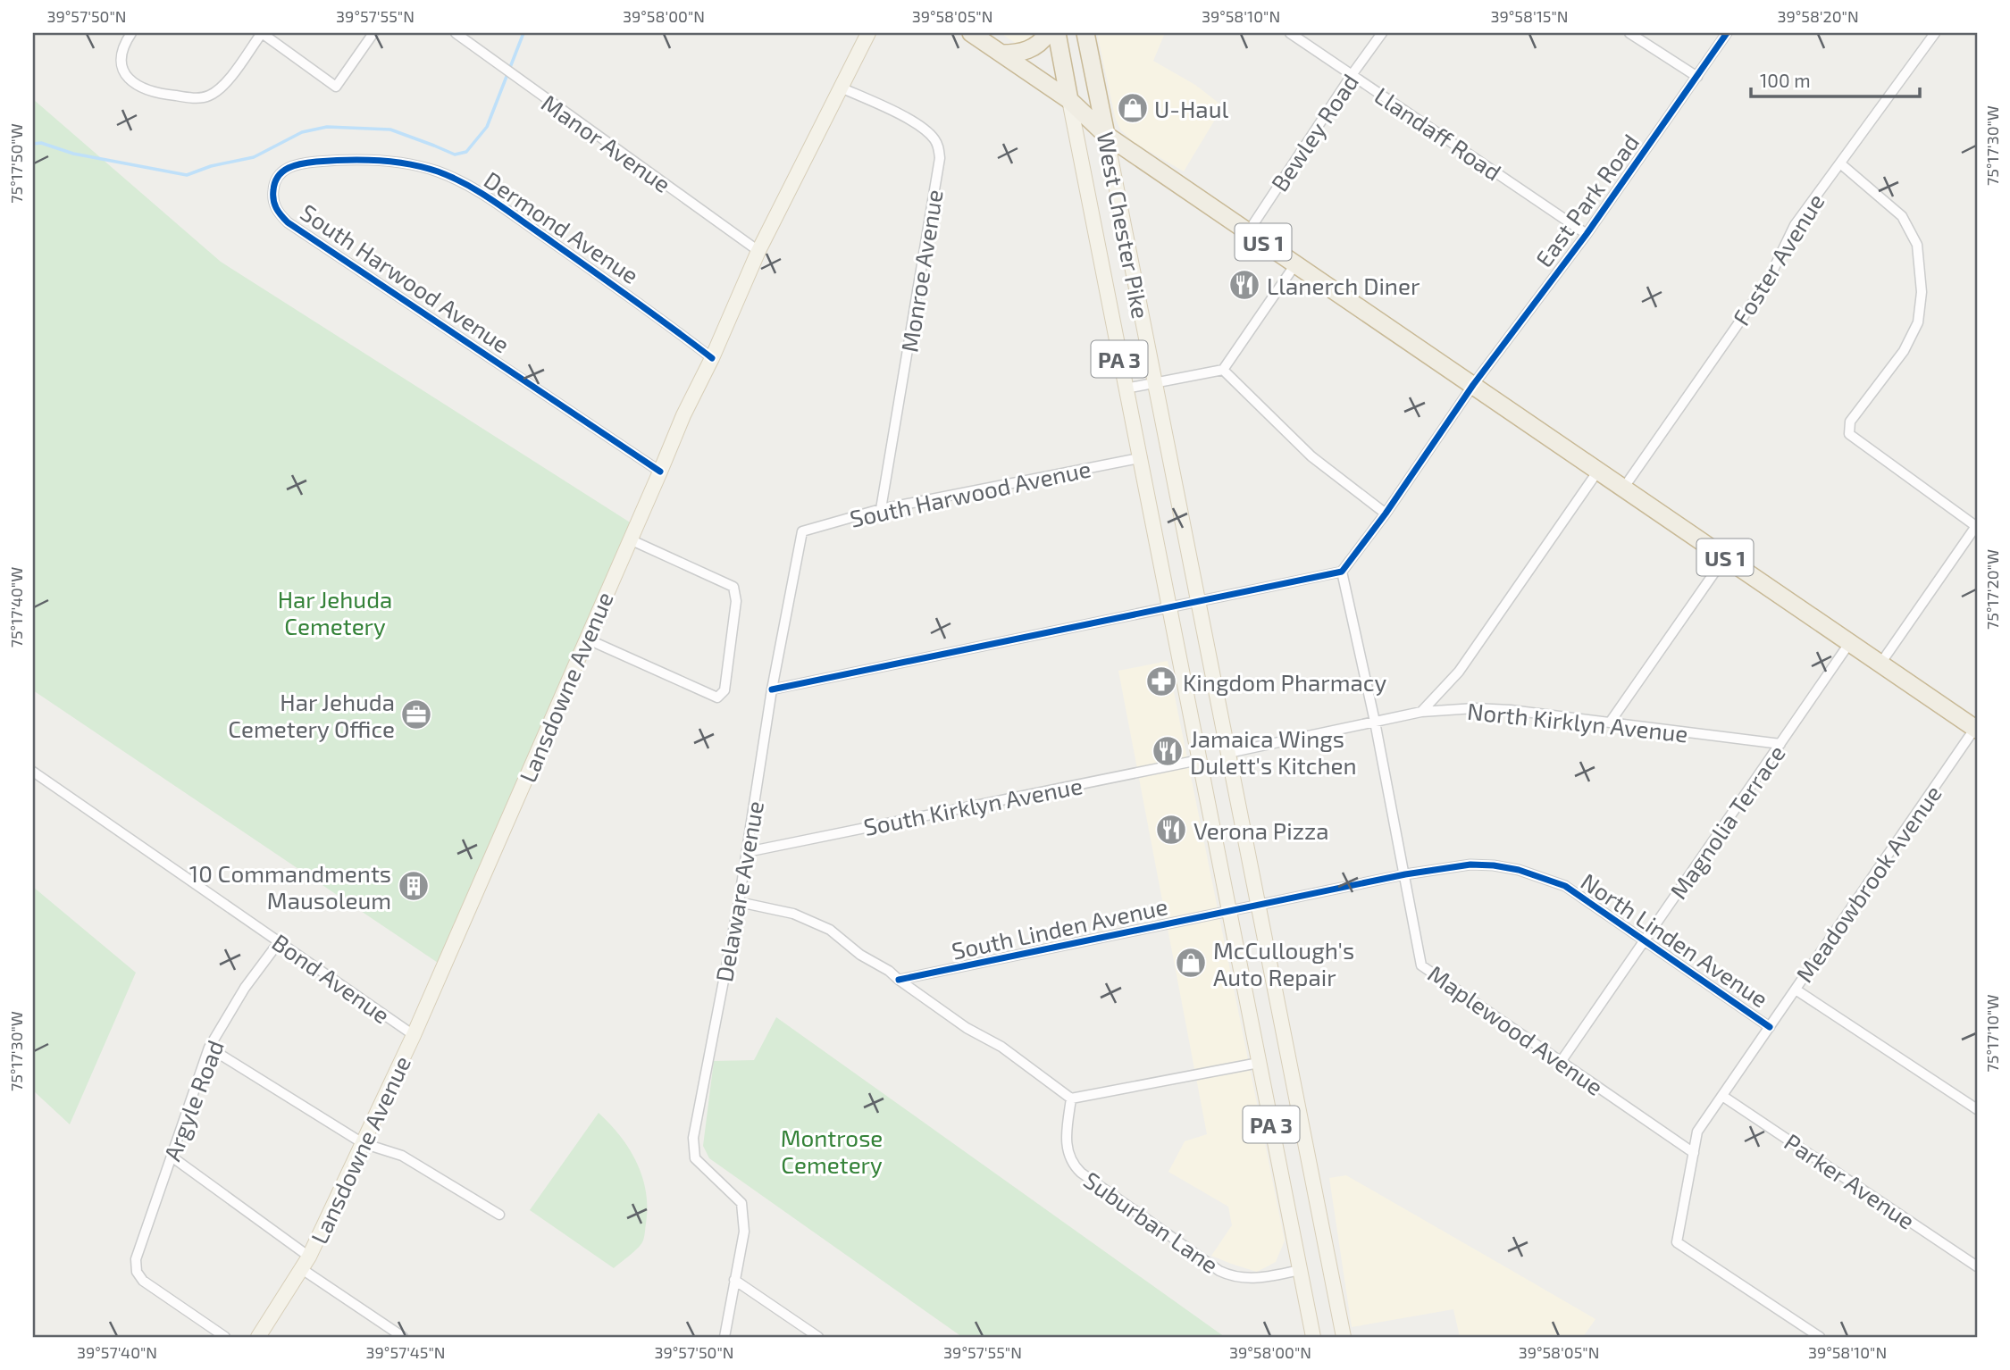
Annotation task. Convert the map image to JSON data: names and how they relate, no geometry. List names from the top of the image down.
{
  "streets": {
    "highway": ["West Chester Pike", "US 1", "PA 3"],
    "main road": ["Lansdowne Avenue"],
    "street": [
      "Bewley Road",
      "Llandaff Road",
      "Manor Avenue",
      "East Park Road",
      "Dermond Avenue",
      "Foster Avenue",
      "Monroe Avenue",
      "South Harwood Avenue",
      "North Kirklyn Avenue",
      "South Kirklyn Avenue",
      "Magnolia Terrace",
      "Meadowbrook Avenue",
      "Delaware Avenue",
      "South Linden Avenue",
      "North Linden Avenue",
      "Bond Avenue",
      "Maplewood Avenue",
      "Argyle Road",
      "Parker Avenue",
      "Suburban Lane"
    ]
  },
  "crossings": [
    ["Bewley Road", "Llandaff Road"],
    ["Bewley Road", "US 1"],
    ["Llandaff Road", "East Park Road"],
    ["Manor Avenue", "Lansdowne Avenue"],
    ["East Park Road", "US 1"],
    ["East Park Road", "Maplewood Avenue"],
    ["West Chester Pike", "US 1"],
    ["West Chester Pike", "South Harwood Avenue"],
    ["West Chester Pike", "North Kirklyn Avenue"],
    ["West Chester Pike", "South Kirklyn Avenue"],
    ["West Chester Pike", "South Linden Avenue"],
    ["West Chester Pike", "North Linden Avenue"],
    ["West Chester Pike", "Suburban Lane"],
    ["Dermond Avenue", "South Harwood Avenue"],
    ["Dermond Avenue", "Lansdowne Avenue"],
    ["US 1", "Foster Avenue"],
    ["US 1", "Magnolia Terrace"],
    ["US 1", "Meadowbrook Avenue"],
    ["Monroe Avenue", "South Harwood Avenue"],
    ["Monroe Avenue", "Lansdowne Avenue"],
    ["South Harwood Avenue", "Lansdowne Avenue"],
    ["South Harwood Avenue", "Delaware Avenue"],
    ["Lansdowne Avenue", "Bond Avenue"],
    ["North Kirklyn Avenue", "Magnolia Terrace"],
    ["North Kirklyn Avenue", "Maplewood Avenue"],
    ["South Kirklyn Avenue", "Delaware Avenue"],
    ["Magnolia Terrace", "North Linden Avenue"],
    ["Magnolia Terrace", "Maplewood Avenue"],
    ["Meadowbrook Avenue", "North Linden Avenue"],
    ["Meadowbrook Avenue", "Maplewood Avenue"],
    ["Meadowbrook Avenue", "Parker Avenue"],
    ["South Linden Avenue", "North Linden Avenue"],
    ["North Linden Avenue", "Maplewood Avenue"],
    ["Bond Avenue", "Argyle Road"]
  ],
  "parks": ["Har Jehuda Cemetery", "Montrose Cemetery"],
  "places": {
    "shop": ["U-Haul", "McCullough's Auto Repair"],
    "restaurant": ["Llanerch Diner", "Jamaica Wings Dulett's Kitchen", "Verona Pizza"],
    "pharmacy": ["Kingdom Pharmacy"],
    "office": ["Har Jehuda Cemetery Office"],
    "building": ["10 Commandments Mausoleum"]
  },
  "scale_bar": "100 m",
  "coordinates": [
    "39°57'50\"N",
    "39°57'55\"N",
    "39°58'00\"N",
    "39°58'05\"N",
    "39°58'10\"N",
    "39°58'15\"N",
    "39°58'20\"N",
    "75°17'30\"W",
    "75°17'50\"W",
    "75°17'20\"W",
    "75°17'40\"W",
    "75°17'10\"W",
    "39°57'40\"N",
    "39°57'45\"N"
  ]
}
